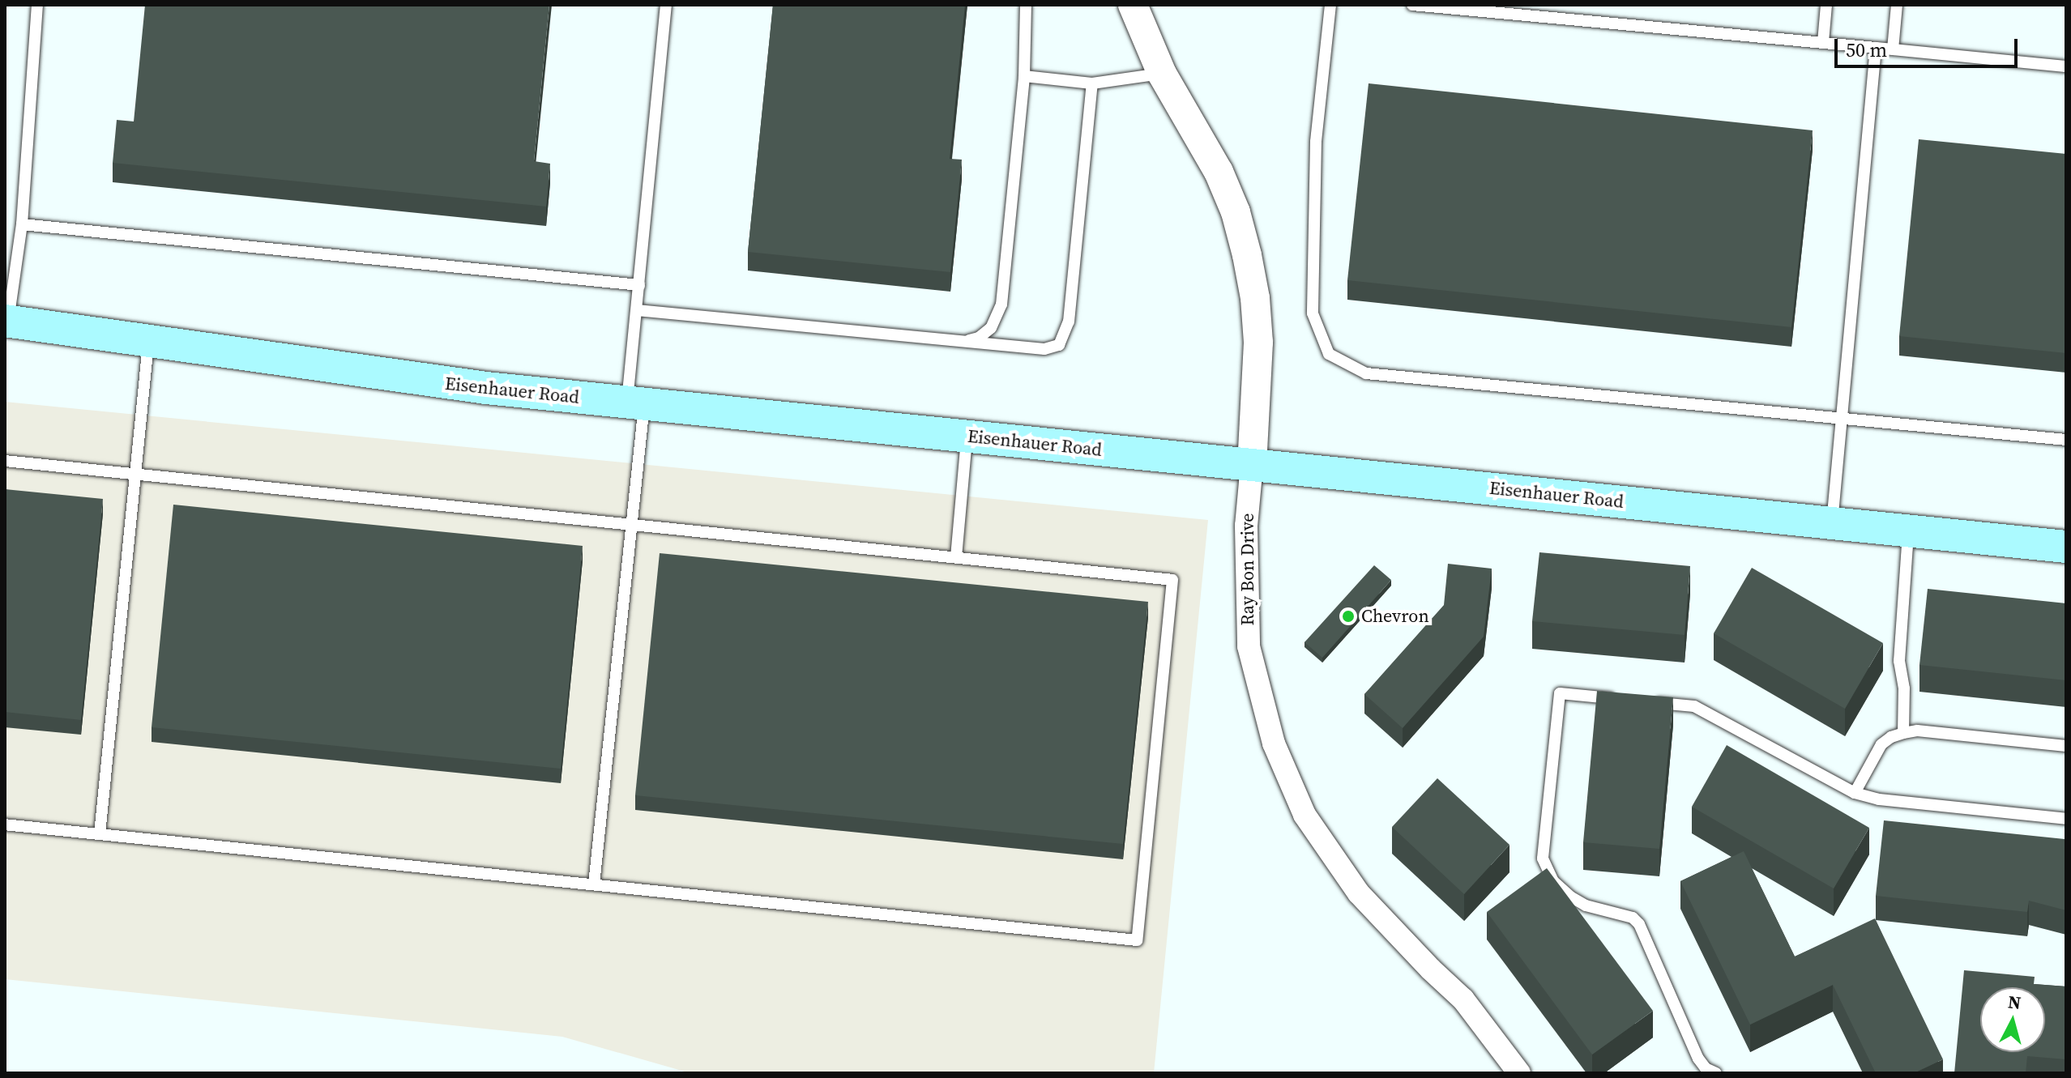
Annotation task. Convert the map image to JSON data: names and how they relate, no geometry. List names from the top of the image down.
{
  "streets": {
    "main road": ["Eisenhauer Road"],
    "street": ["Ray Bon Drive"]
  },
  "crossings": [
    ["Eisenhauer Road", "Ray Bon Drive"]
  ],
  "places": ["Chevron"],
  "scale_bar": "50 m",
  "north": "top"
}
